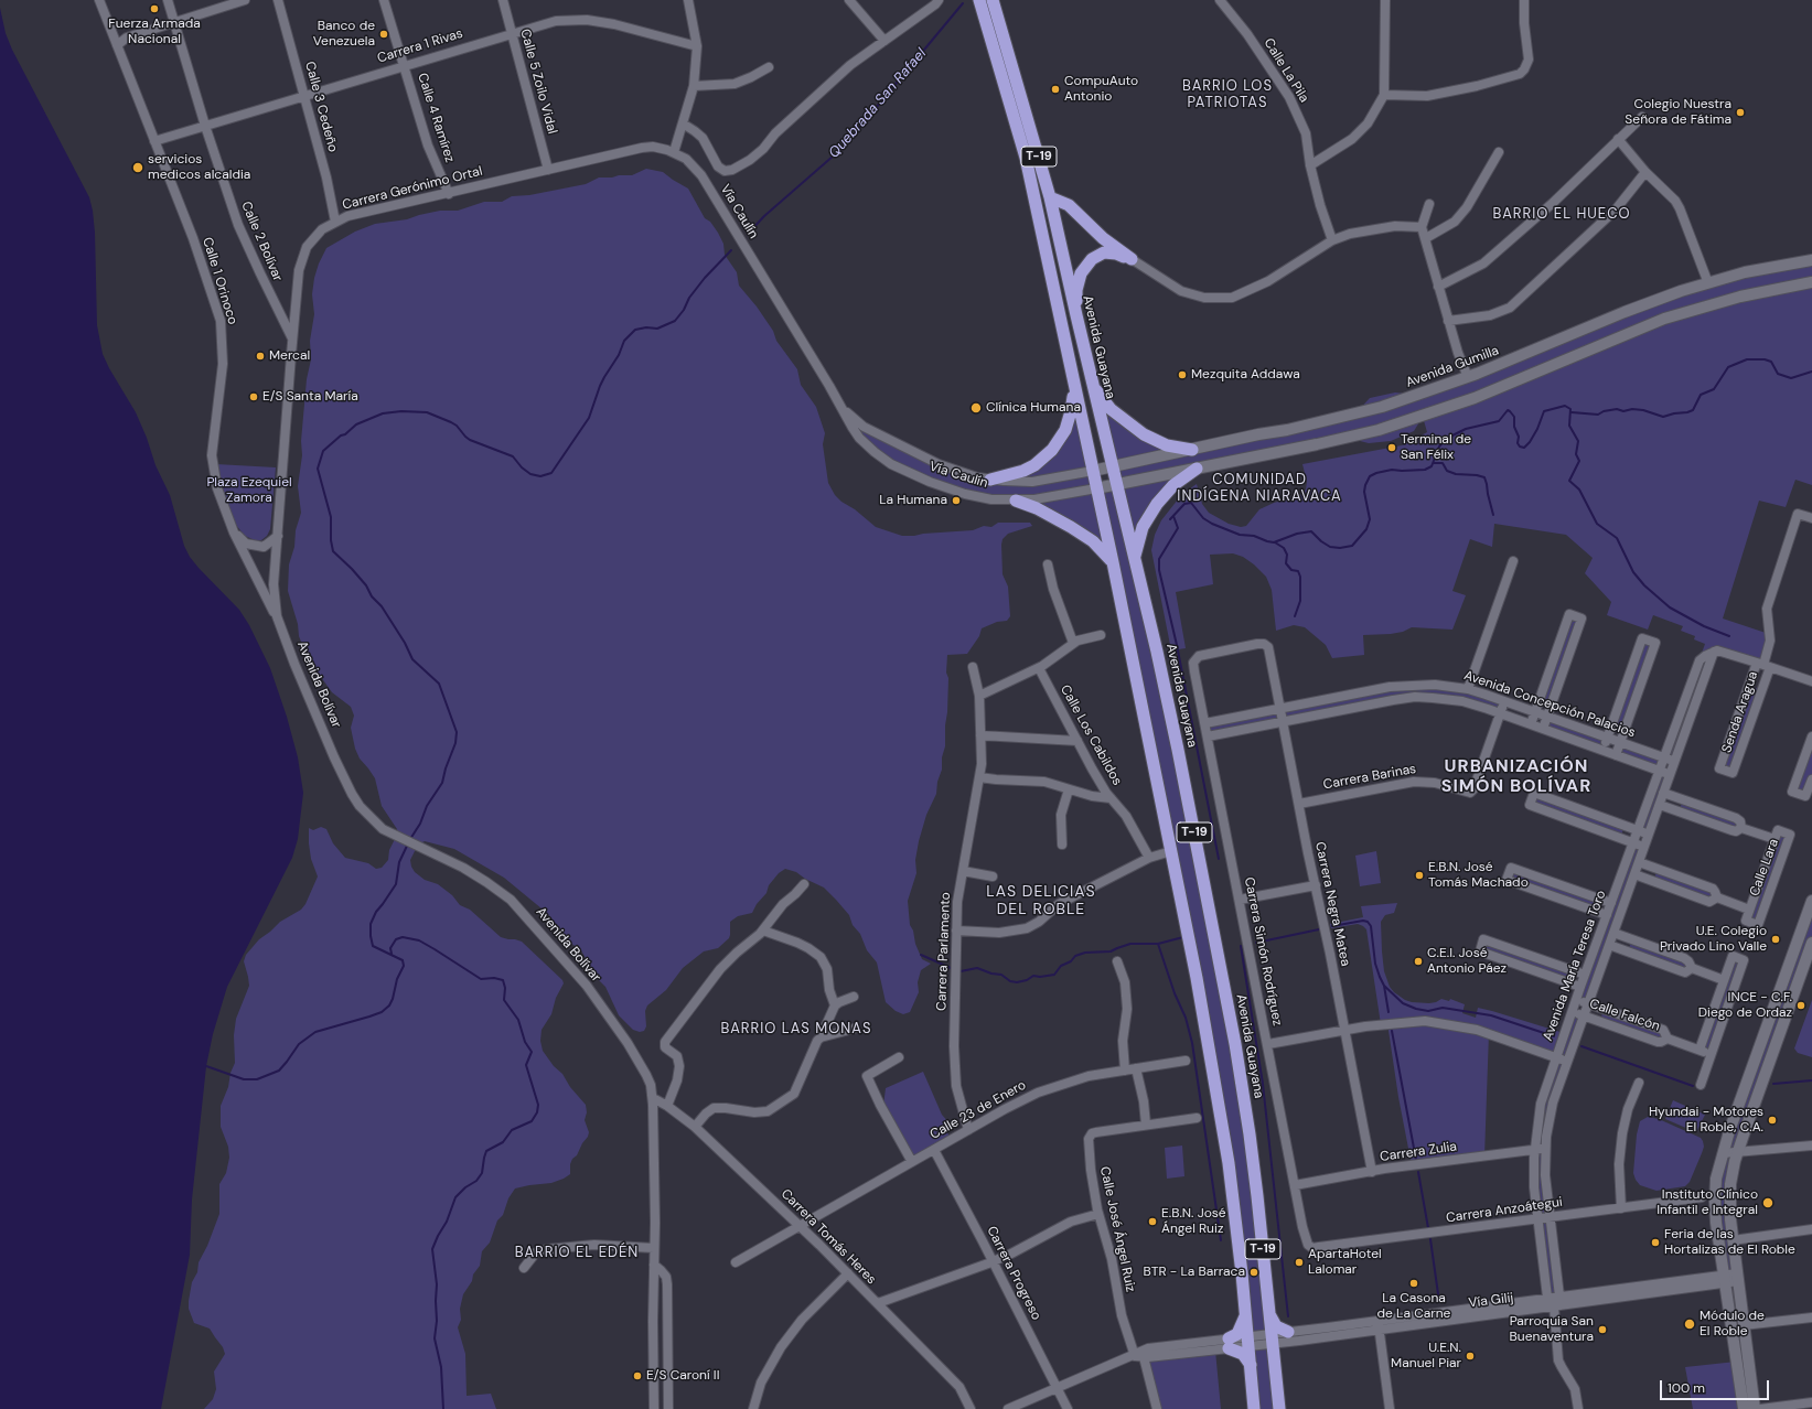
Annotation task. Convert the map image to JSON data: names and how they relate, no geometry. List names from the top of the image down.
{
  "streets": {
    "highway": ["T-19", "Avenida Guayana"],
    "main road": ["Avenida Gumilla"],
    "street": [
      "Carrera 1 Rivas",
      "Calle La Pila",
      "Calle 5 Zoilo Vidal",
      "Calle 3 Cedeño",
      "Calle 4 Ramírez",
      "Carrera Gerónimo Ortal",
      "Vía Caulín",
      "Calle 2 Bolívar",
      "Calle 1 Orinoco",
      "Avenida Bolívar",
      "Avenida Concepción Palacios",
      "Senda Aragua",
      "Calle Los Cabildos",
      "Carrera Barinas",
      "Calle Lara",
      "Carrera Negra Matea",
      "Carrera Parlamento",
      "Carrera Simón Rodríguez",
      "Avenida María Teresa Toro",
      "Calle Falcón",
      "Calle 23 de Enero",
      "Carrera Zulia",
      "Carrera Anzoátegui",
      "Calle José Ángel Ruiz",
      "Carrera Tomás Heres",
      "Carrera Progreso",
      "Vía Gilij"
    ]
  },
  "crossings": [
    ["Carrera 1 Rivas", "Calle 5 Zoilo Vidal"],
    ["Carrera 1 Rivas", "Calle 3 Cedeño"],
    ["Carrera 1 Rivas", "Calle 4 Ramírez"],
    ["Carrera 1 Rivas", "Calle 2 Bolívar"],
    ["Carrera 1 Rivas", "Calle 1 Orinoco"],
    ["Calle 5 Zoilo Vidal", "Carrera Gerónimo Ortal"],
    ["Calle 3 Cedeño", "Carrera Gerónimo Ortal"],
    ["Calle 4 Ramírez", "Carrera Gerónimo Ortal"],
    ["T-19", "Vía Caulín"],
    ["T-19", "Avenida Gumilla"],
    ["T-19", "Vía Gilij"],
    ["Carrera Gerónimo Ortal", "Vía Caulín"],
    ["Carrera Gerónimo Ortal", "Calle 2 Bolívar"],
    ["Carrera Gerónimo Ortal", "Calle 1 Orinoco"],
    ["Carrera Gerónimo Ortal", "Avenida Bolívar"],
    ["Vía Caulín", "Avenida Gumilla"],
    ["Calle 1 Orinoco", "Avenida Bolívar"],
    ["Avenida Guayana", "Avenida Gumilla"],
    ["Avenida Guayana", "Vía Gilij"],
    ["Avenida Bolívar", "Carrera Tomás Heres"],
    ["Avenida Concepción Palacios", "Carrera Barinas"],
    ["Avenida Concepción Palacios", "Carrera Negra Matea"],
    ["Avenida Concepción Palacios", "Carrera Simón Rodríguez"],
    ["Avenida Concepción Palacios", "Avenida María Teresa Toro"],
    ["Carrera Barinas", "Carrera Negra Matea"],
    ["Carrera Negra Matea", "Carrera Simón Rodríguez"],
    ["Carrera Negra Matea", "Carrera Zulia"],
    ["Carrera Parlamento", "Calle 23 de Enero"],
    ["Carrera Simón Rodríguez", "Carrera Zulia"],
    ["Carrera Simón Rodríguez", "Carrera Anzoátegui"],
    ["Avenida María Teresa Toro", "Calle Falcón"],
    ["Avenida María Teresa Toro", "Carrera Zulia"],
    ["Avenida María Teresa Toro", "Carrera Anzoátegui"],
    ["Avenida María Teresa Toro", "Vía Gilij"],
    ["Calle 23 de Enero", "Carrera Tomás Heres"],
    ["Calle 23 de Enero", "Carrera Progreso"],
    ["Calle José Ángel Ruiz", "Vía Gilij"],
    ["Carrera Progreso", "Vía Gilij"]
  ],
  "districts": [
    "BARRIO LOS PATRIOTAS",
    "BARRIO EL HUECO",
    "COMUNIDAD INDÍGENA NIARAVACA",
    "URBANIZACIÓN SIMÓN BOLÍVAR",
    "LAS DELICIAS DEL ROBLE",
    "BARRIO LAS MONAS",
    "BARRIO EL EDÉN"
  ],
  "water": ["Quebrada San Rafael"],
  "parks": ["Plaza Ezequiel Zamora"],
  "places": [
    "Fuerza Armada Nacional",
    "Banco de Venezuela",
    "CompuAuto Antonio",
    "Colegio Nuestra Señora de Fátima",
    "servicios medicos alcaldia",
    "Mercal",
    "Mezquita Addawa",
    "E/S Santa María",
    "Clínica Humana",
    "Terminal de San Félix",
    "La Humana",
    "E.B.N. José Tomás Machado",
    "U.E. Colegio Privado Lino Valle",
    "C.E.I. José Antonio Páez",
    "INCE - C.F. Diego de Ordaz",
    "Hyundai - Motores El Roble, C.A.",
    "Instituto Clínico Infantil e Integral",
    "E.B.N. José Ángel Ruiz",
    "Feria de las Hortalizas de El Roble",
    "ApartaHotel Lalomar",
    "BTR - La Barraca",
    "La Casona de La Carne",
    "Módulo de El Roble",
    "Parroquia San Buenaventura",
    "U.E.N. Manuel Piar",
    "E/S Caroní II"
  ],
  "scale_bar": "100 m"
}
